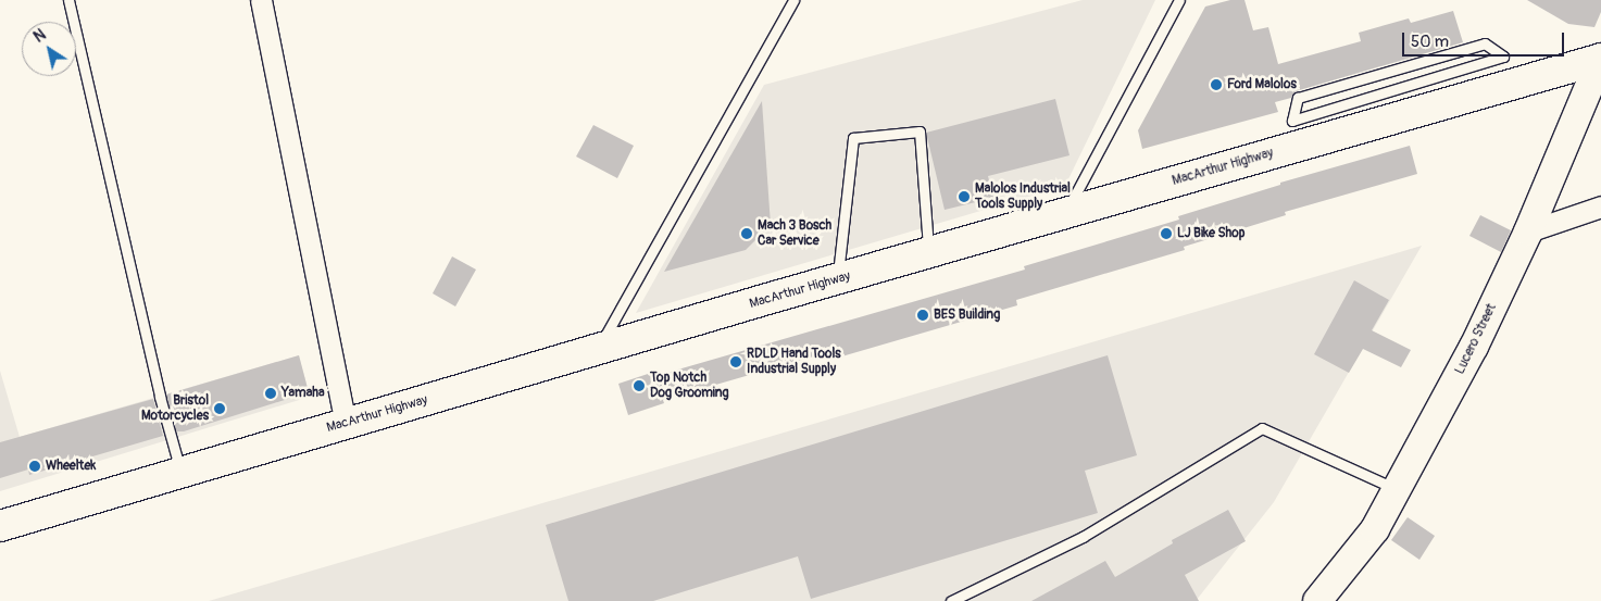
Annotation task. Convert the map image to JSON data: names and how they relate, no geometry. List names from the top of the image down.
{
  "streets": {
    "highway": ["MacArthur Highway"],
    "street": ["Lucero Street"]
  },
  "crossings": [
    ["MacArthur Highway", "Lucero Street"]
  ],
  "places": [
    "Ford Malolos",
    "Malolos Industrial Tools Supply",
    "Mach 3 Bosch Car Service",
    "LJ Bike Shop",
    "BES Building",
    "RDLD Hand Tools Industrial Supply",
    "Top Notch Dog Grooming",
    "Yamaha",
    "Bristol Motorcycles",
    "Wheeltek"
  ],
  "scale_bar": "50 m",
  "north": "top left"
}
